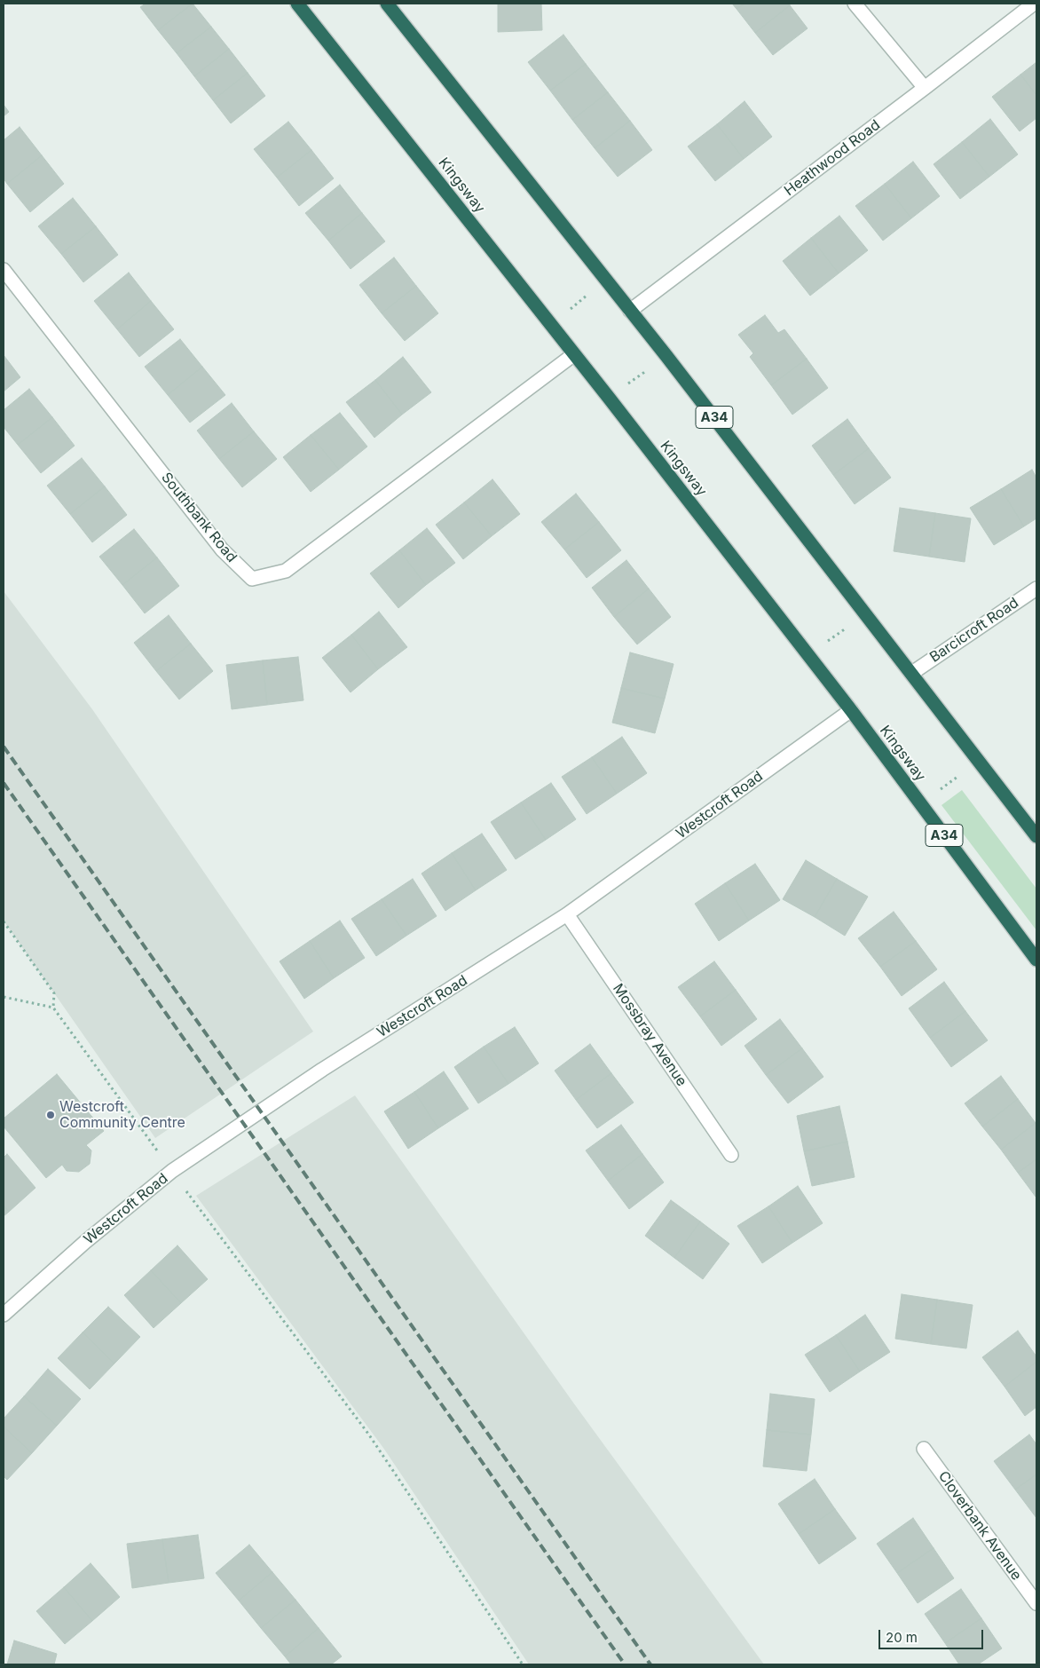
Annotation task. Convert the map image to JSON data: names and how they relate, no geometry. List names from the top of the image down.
{
  "streets": {
    "highway": ["Kingsway", "A34"],
    "street": [
      "Heathwood Road",
      "Southbank Road",
      "Barcicroft Road",
      "Westcroft Road",
      "Mossbray Avenue",
      "Cloverbank Avenue"
    ]
  },
  "crossings": [
    ["Heathwood Road", "A34"],
    ["Kingsway", "Southbank Road"],
    ["Kingsway", "Westcroft Road"],
    ["A34", "Barcicroft Road"],
    ["Westcroft Road", "Mossbray Avenue"]
  ],
  "places": ["Westcroft Community Centre"],
  "scale_bar": "20 m"
}
